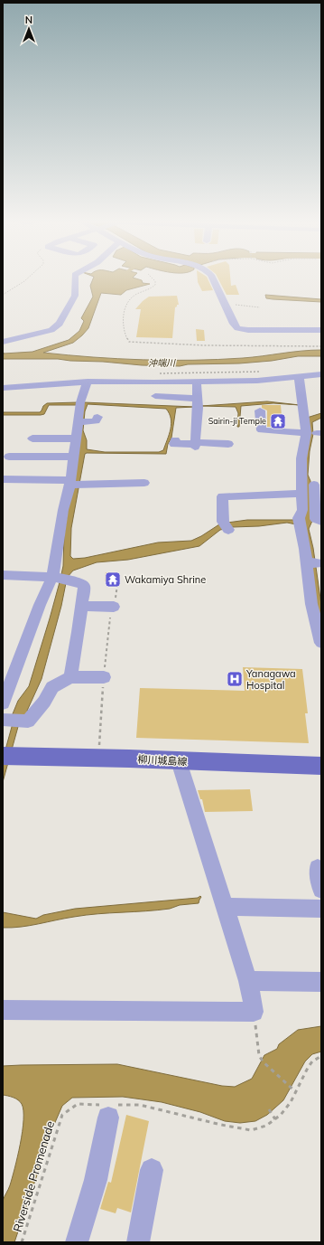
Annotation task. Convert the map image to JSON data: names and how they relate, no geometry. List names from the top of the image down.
{
  "streets": {
    "main road": ["柳川城島線"],
    "path": ["Riverside Promenade"]
  },
  "water": ["沖端川"],
  "places": {
    "temple": ["Sairin-ji Temple", "Wakamiya Shrine"],
    "hospital": ["Yanagawa Hospital"]
  },
  "north": "top"
}
